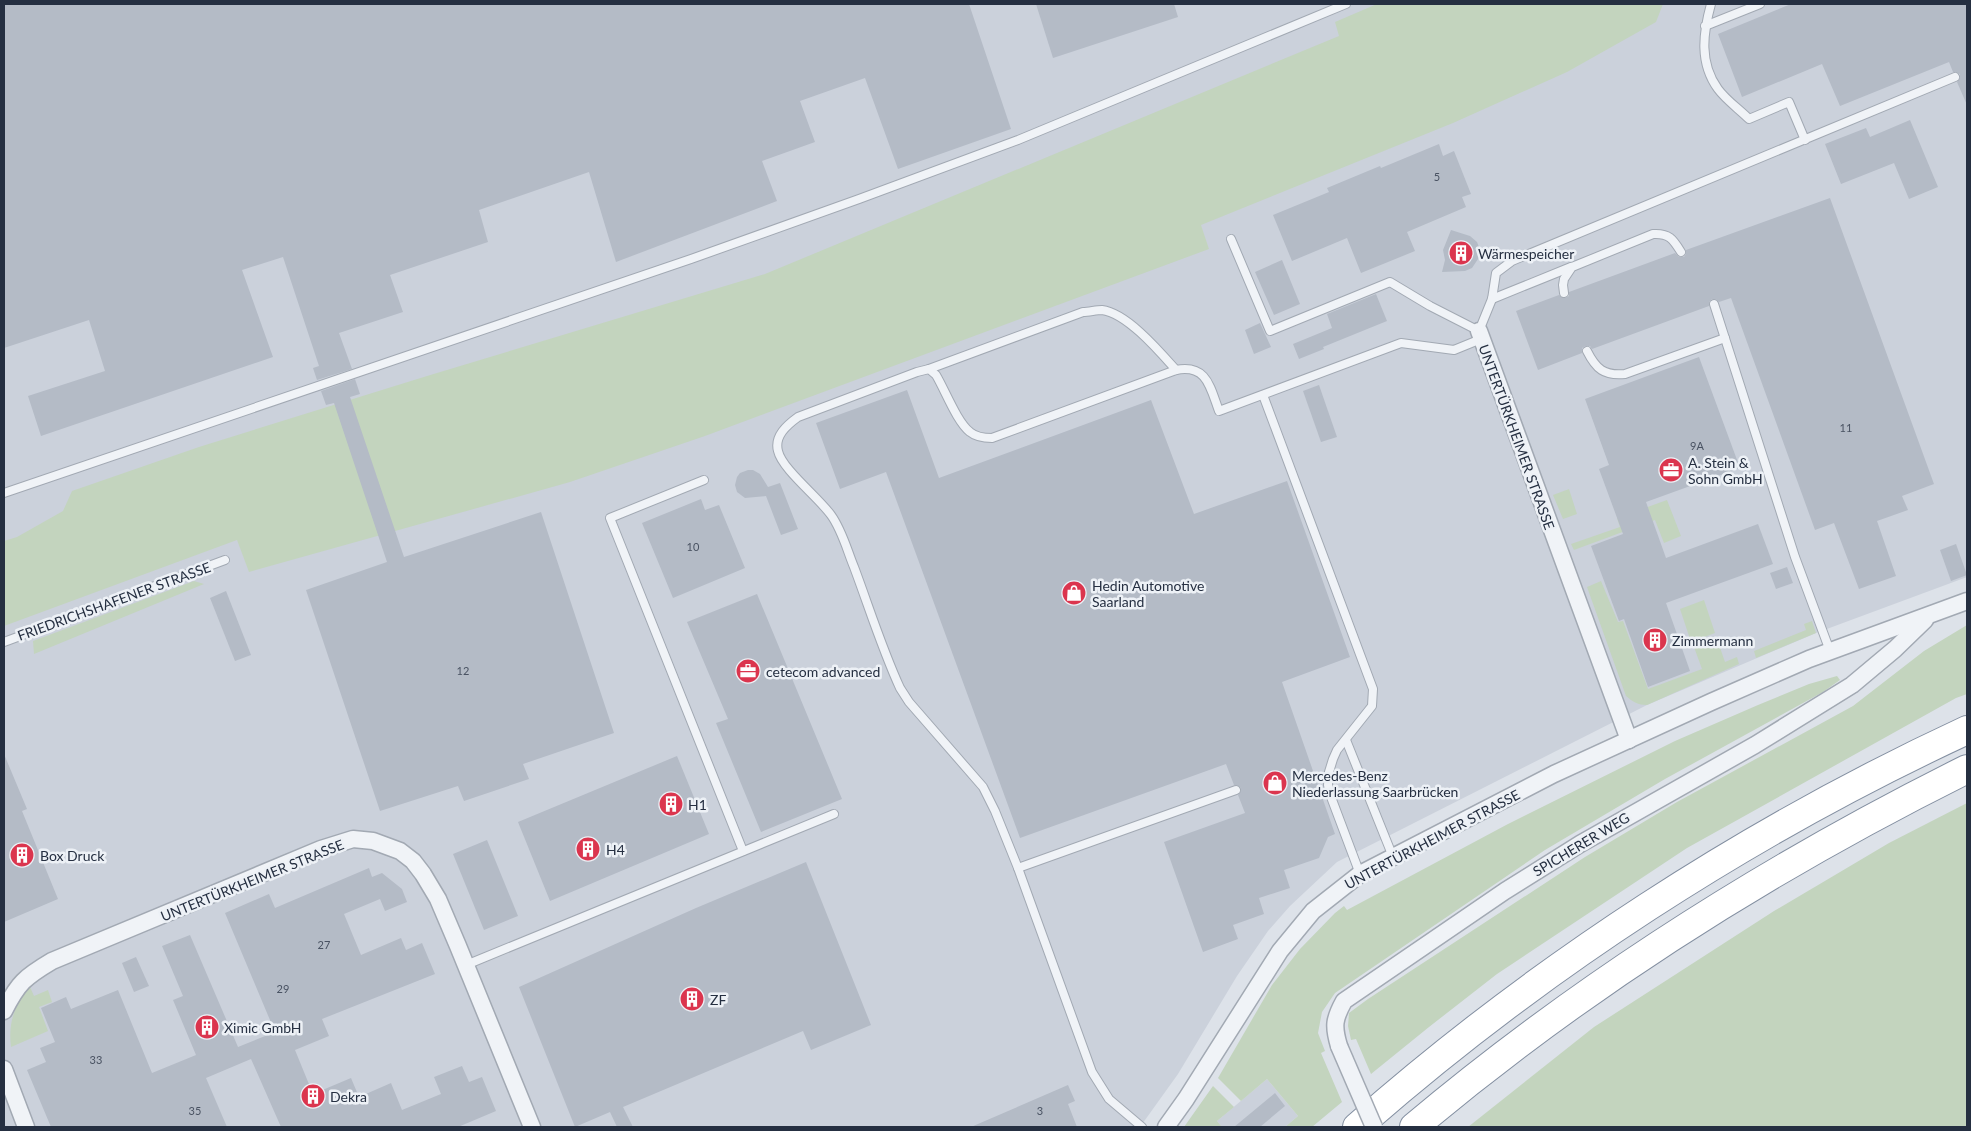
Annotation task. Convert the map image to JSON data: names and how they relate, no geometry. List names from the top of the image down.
{
  "streets": {
    "street": ["UNTERTÜRKHEIMER STRASSE", "SPICHERER WEG"],
    "lane": ["FRIEDRICHSHAFENER STRASSE"]
  },
  "crossings": [
    ["UNTERTÜRKHEIMER STRASSE", "SPICHERER WEG"]
  ],
  "places": {
    "building": [
      "Wärmespeicher",
      "Zimmermann",
      "H1",
      "H4",
      "Box Druck",
      "ZF",
      "Ximic GmbH",
      "Dekra"
    ],
    "office": ["A. Stein & Sohn GmbH", "cetecom advanced"],
    "shop": ["Hedin Automotive Saarland", "Mercedes-Benz Niederlassung Saarbrücken"]
  },
  "house_numbers": [
    "5",
    "11",
    "9A",
    "10",
    "12",
    "27",
    "29",
    "33",
    "35",
    "3"
  ]
}
